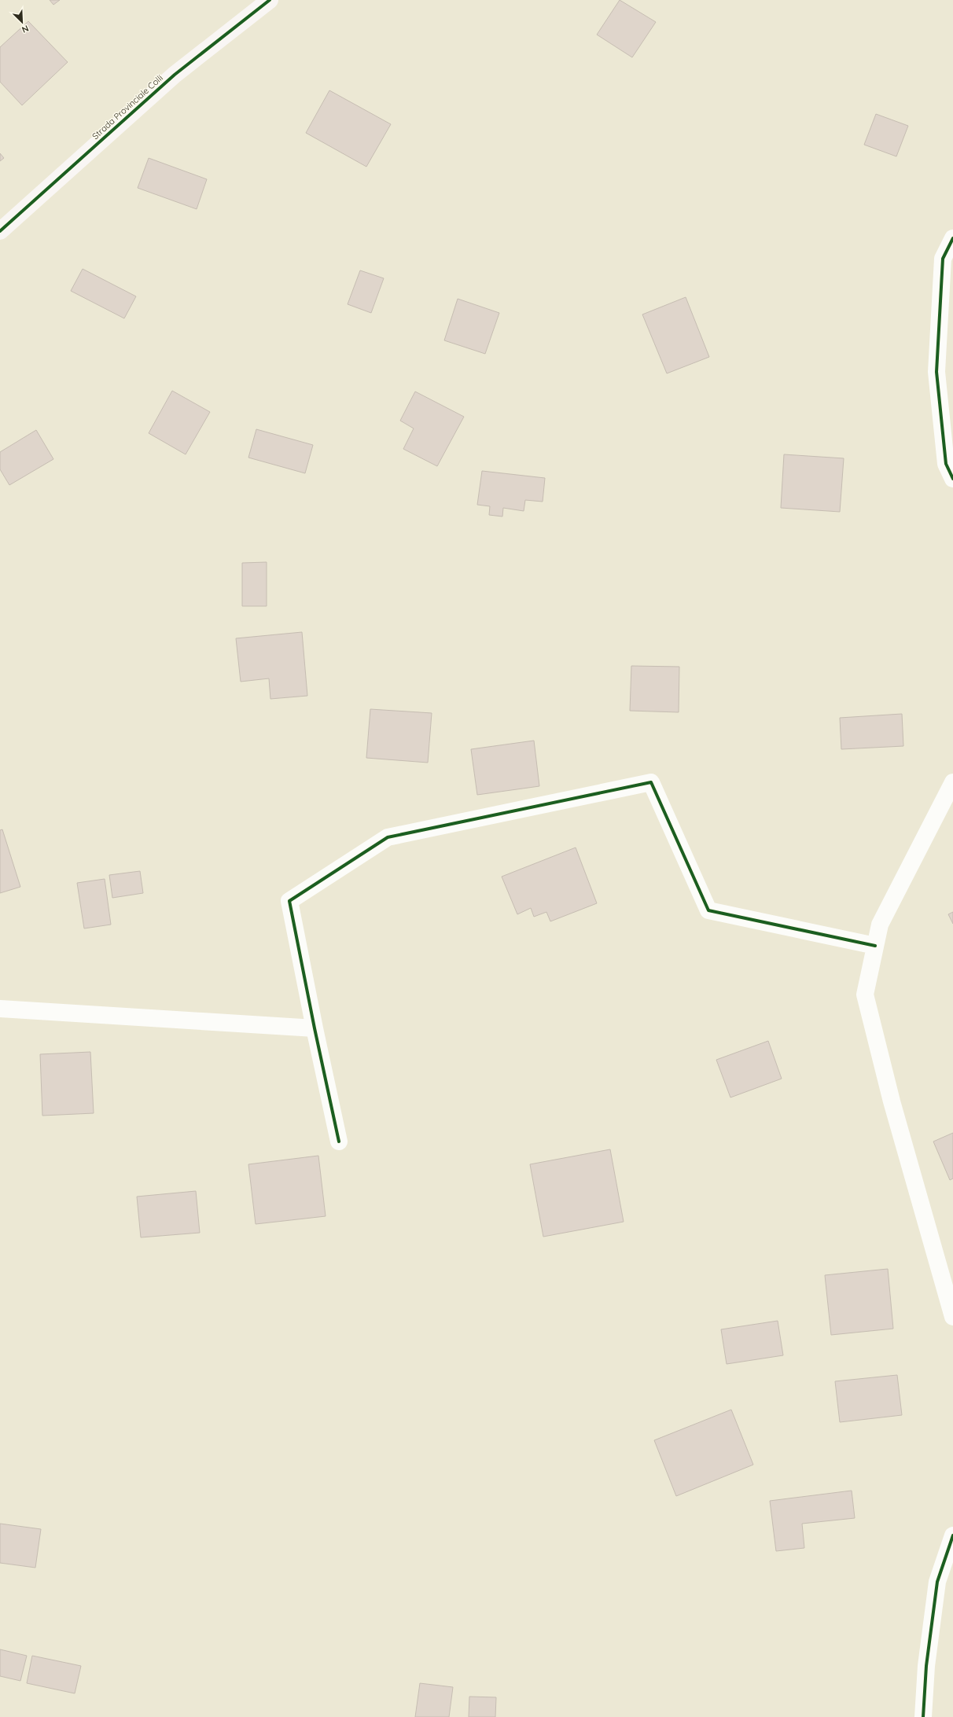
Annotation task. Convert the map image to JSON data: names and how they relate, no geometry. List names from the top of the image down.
{
  "streets": {
    "street": ["Strada Provinciale Colli"]
  },
  "north": "bottom right"
}
